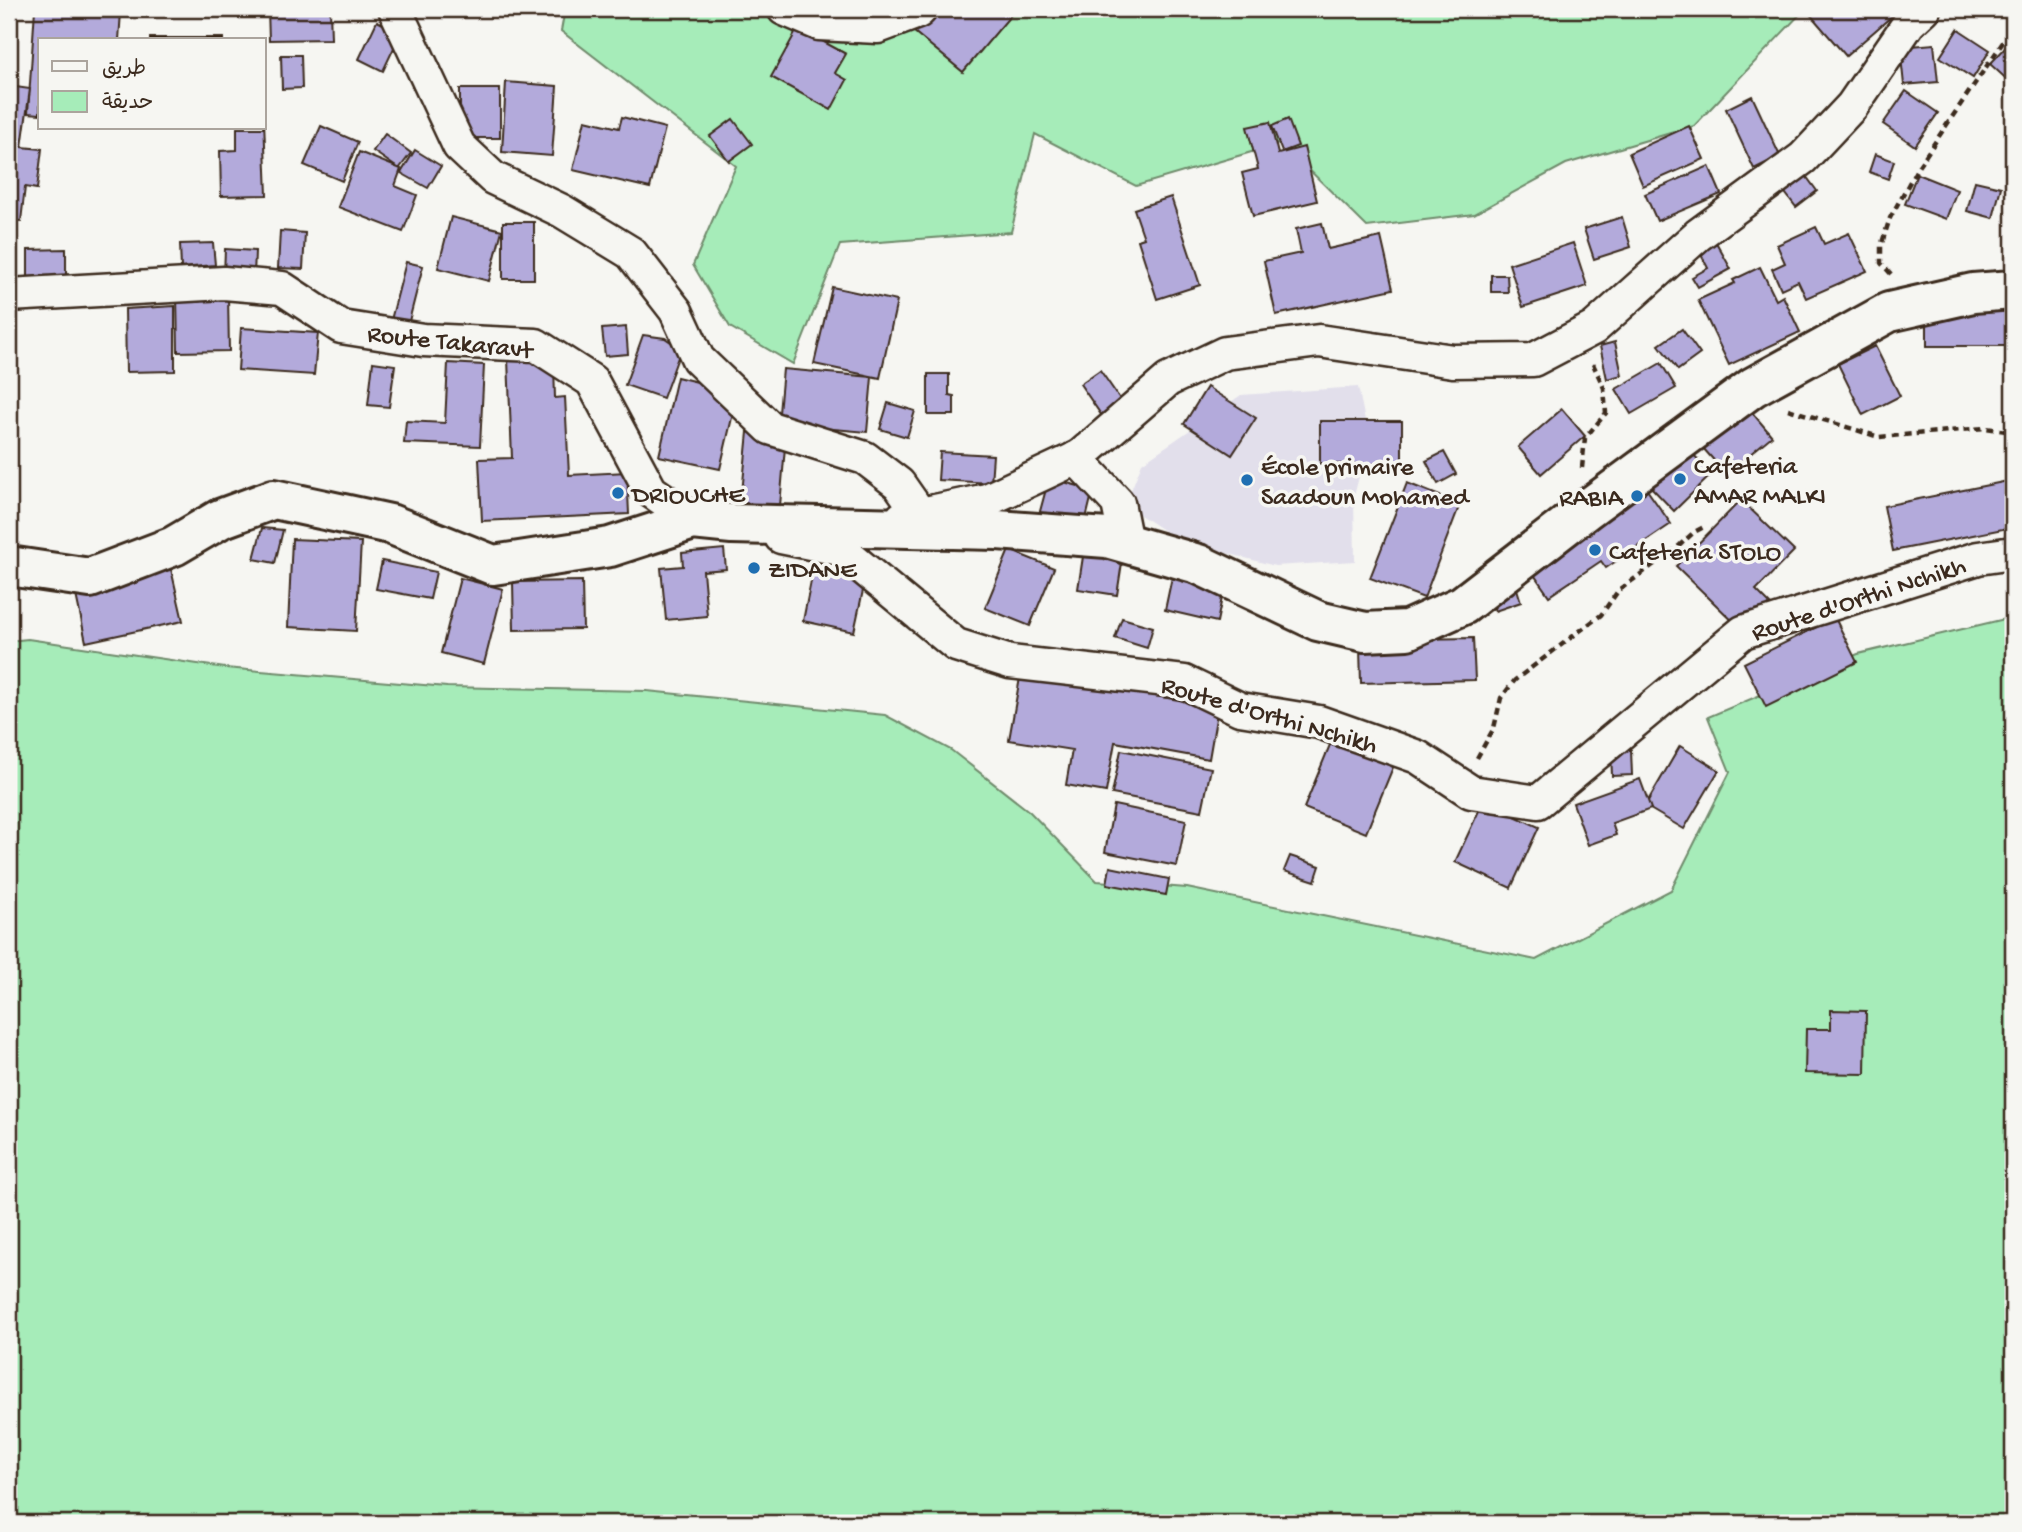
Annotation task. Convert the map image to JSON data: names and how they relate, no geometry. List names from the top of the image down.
{
  "streets": {
    "street": ["Route Takaravt", "Route d'Orthi Nchikh"]
  },
  "crossings": [
    ["Route Takaravt", "Route d'Orthi Nchikh"]
  ],
  "places": [
    "Cafeteria AMAR MALKI",
    "École primaire Saadoun Mohamed",
    "DRIOUCHE",
    "RABIA",
    "Cafeteria STOLO",
    "ZIDANE"
  ],
  "legend": ["طريق", "حديقة"]
}
